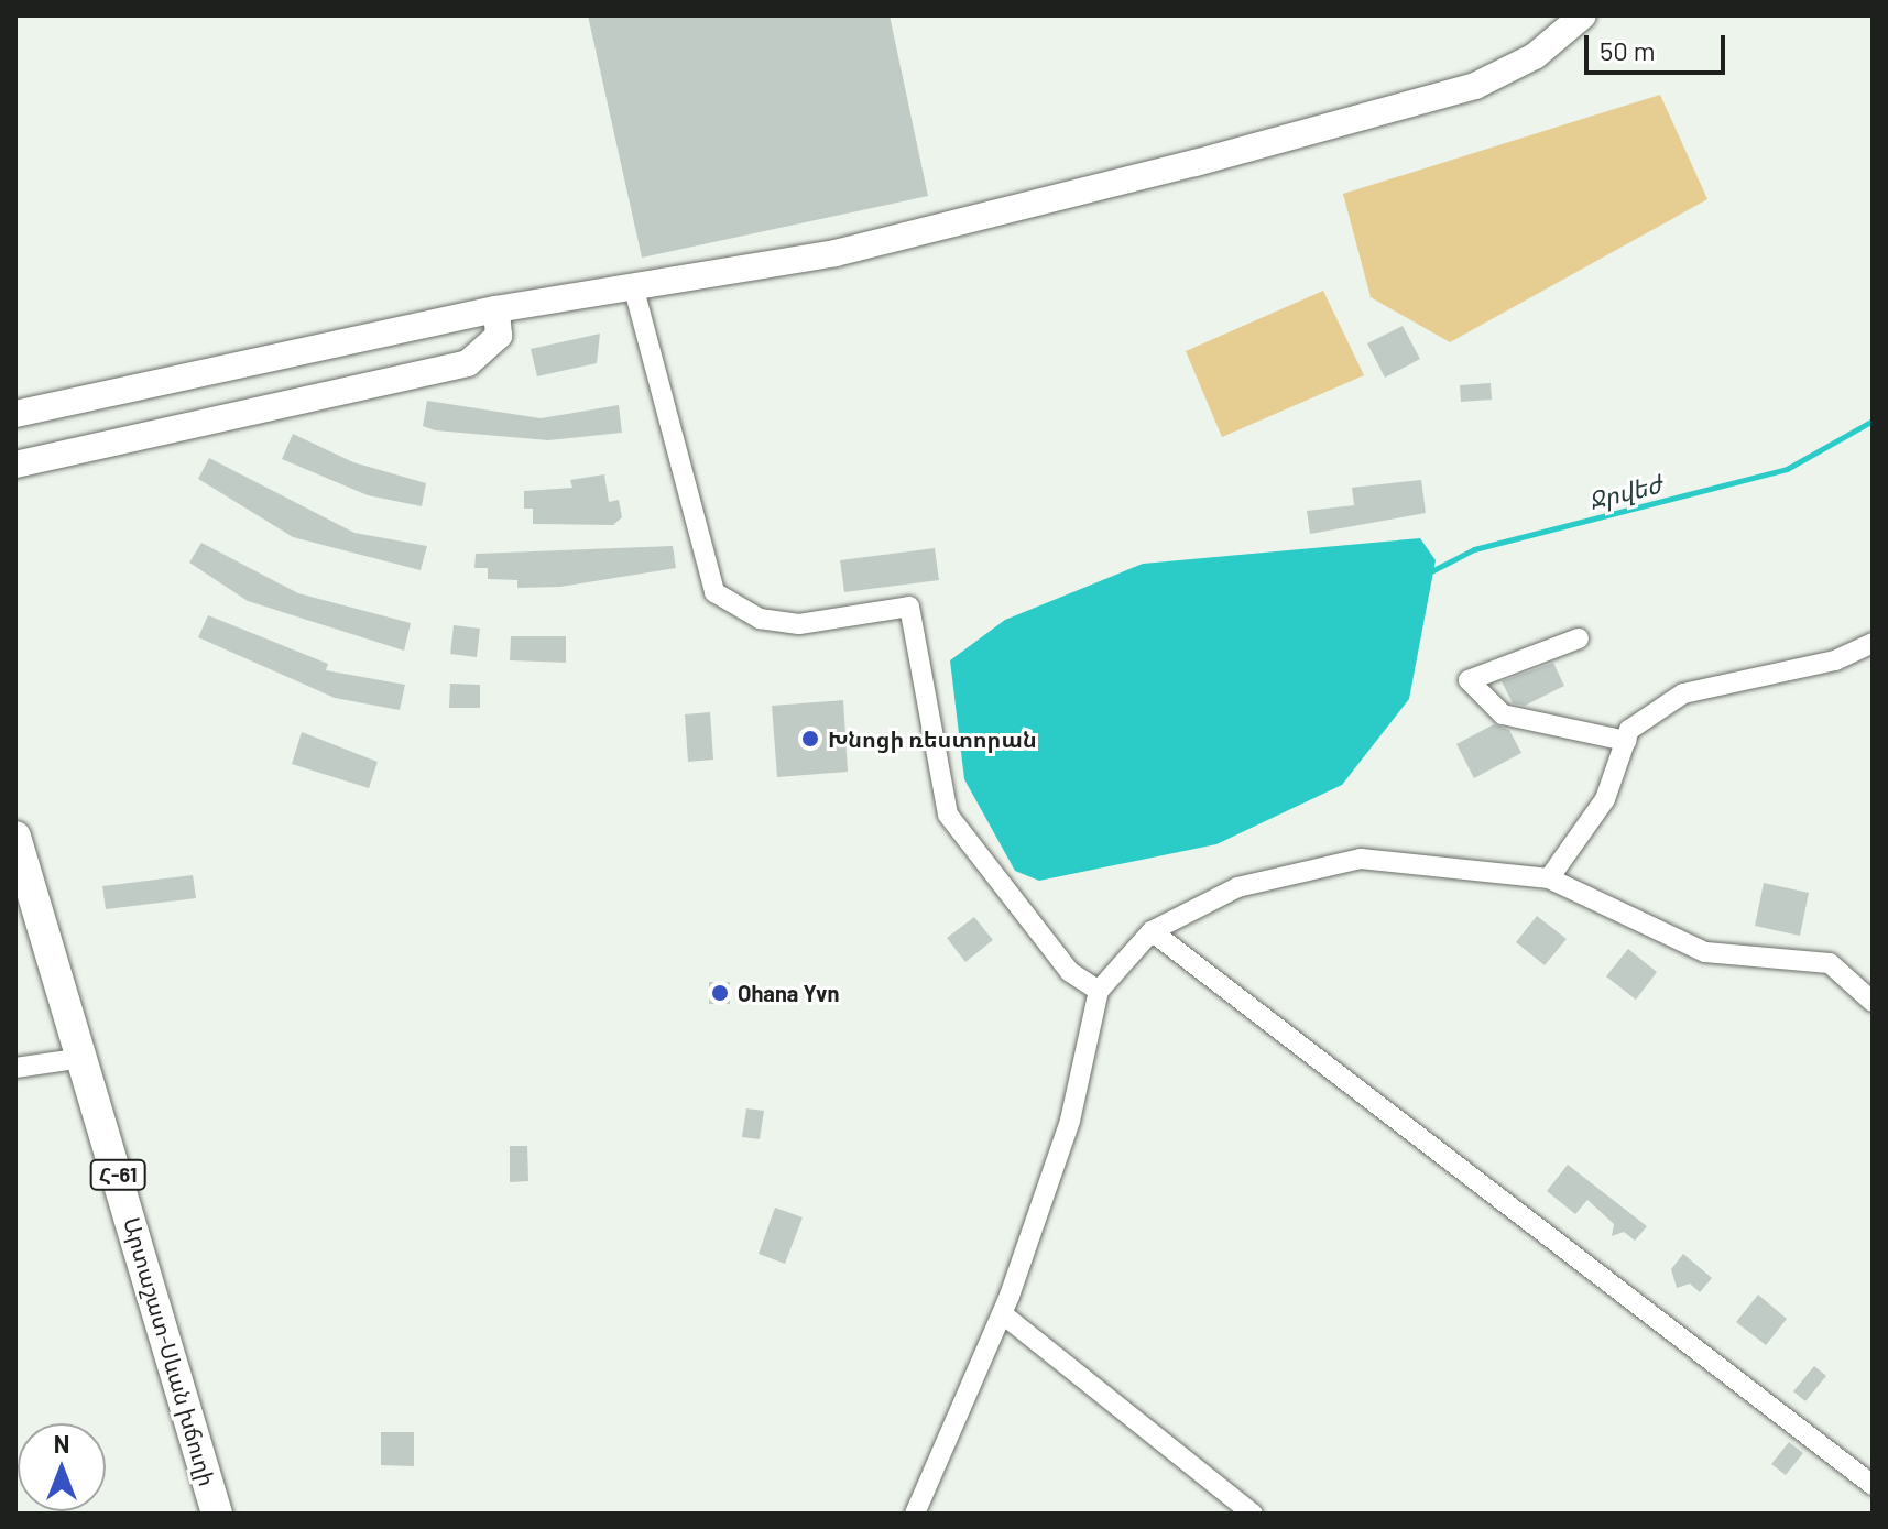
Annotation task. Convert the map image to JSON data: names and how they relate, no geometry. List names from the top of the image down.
{
  "streets": {
    "main road": ["Հ-61", "Արտաշատ-Սևան խճուղի"]
  },
  "water": ["Ջրվեժ"],
  "places": ["Խնոցի ռեստորան", "Ohana Yvn"],
  "scale_bar": "50 m",
  "north": "top"
}
